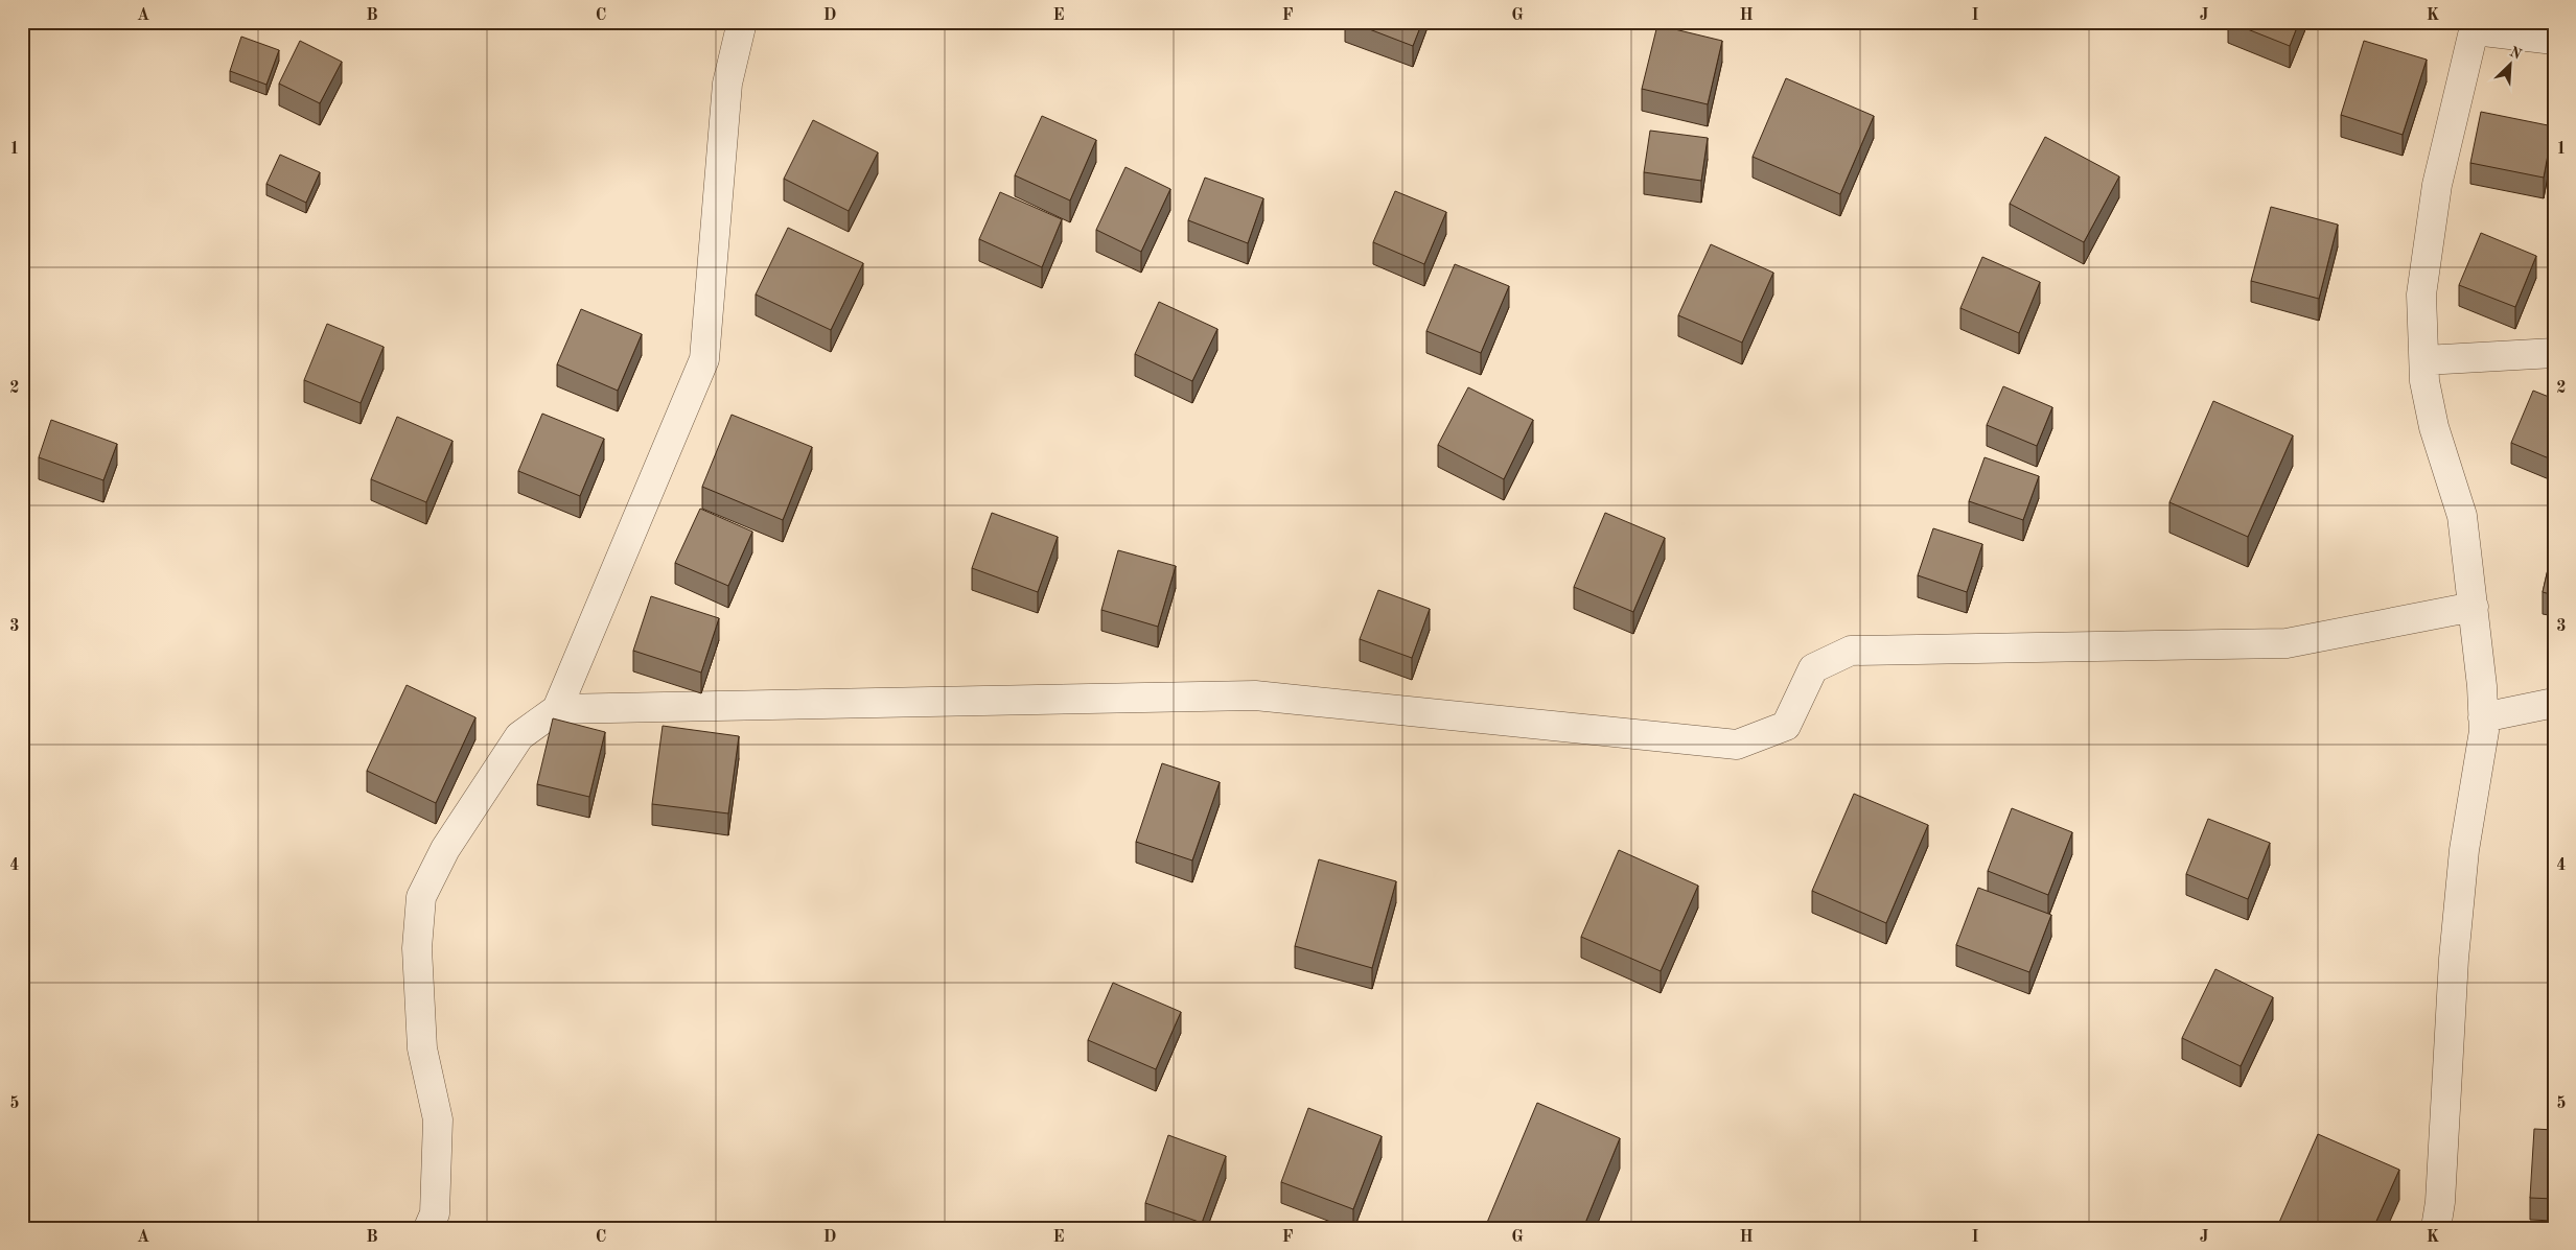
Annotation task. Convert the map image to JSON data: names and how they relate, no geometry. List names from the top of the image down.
{
  "north": "top right",
  "grid": {
    "columns": [
      "A",
      "B",
      "C",
      "D",
      "E",
      "F",
      "G",
      "H",
      "I",
      "J",
      "K"
    ],
    "rows": [
      "1",
      "2",
      "3",
      "4",
      "5"
    ]
  }
}
